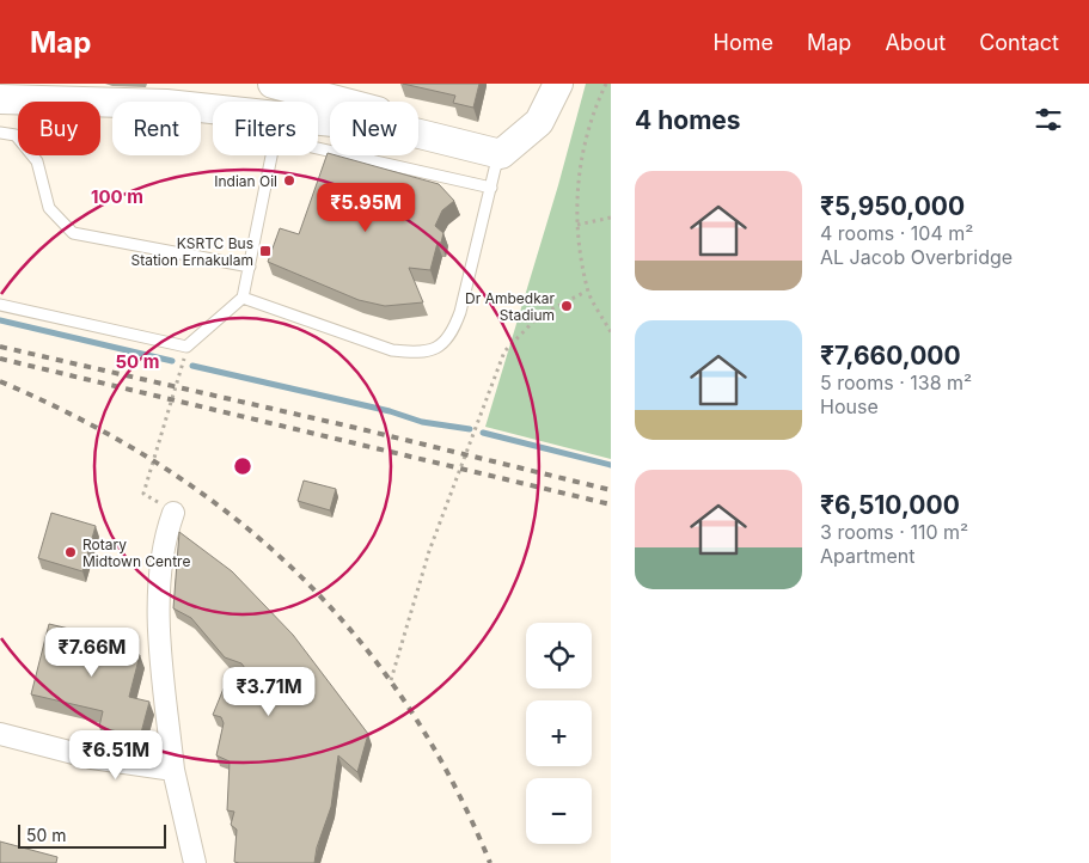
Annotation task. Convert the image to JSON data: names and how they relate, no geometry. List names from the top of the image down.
{
  "places": {
    "other": ["Indian Oil", "Dr Ambedkar Stadium", "Rotary Midtown Centre"],
    "transit": ["KSRTC Bus Station Ernakulam"]
  },
  "scale_bar": "50 m",
  "page": {
    "header": "Map",
    "nav": [
      "Home",
      "Map",
      "About",
      "Contact"
    ],
    "heading": "4 homes",
    "chip": [
      "Buy",
      "Rent",
      "Filters",
      "New"
    ],
    "list": [
      {
        "name": "₹5,950,000",
        "note": "4 rooms · 104 m² · AL Jacob Overbridge"
      },
      {
        "name": "₹7,660,000",
        "note": "5 rooms · 138 m² · House"
      },
      {
        "name": "₹6,510,000",
        "note": "3 rooms · 110 m² · Apartment"
      }
    ],
    "price": [
      "₹5.95M",
      "₹7.66M",
      "₹3.71M",
      "₹6.51M"
    ],
    "map_buttons": ["+", "−"],
    "scale": "50 m"
  },
  "rings": ["100 m", "50 m"]
}
